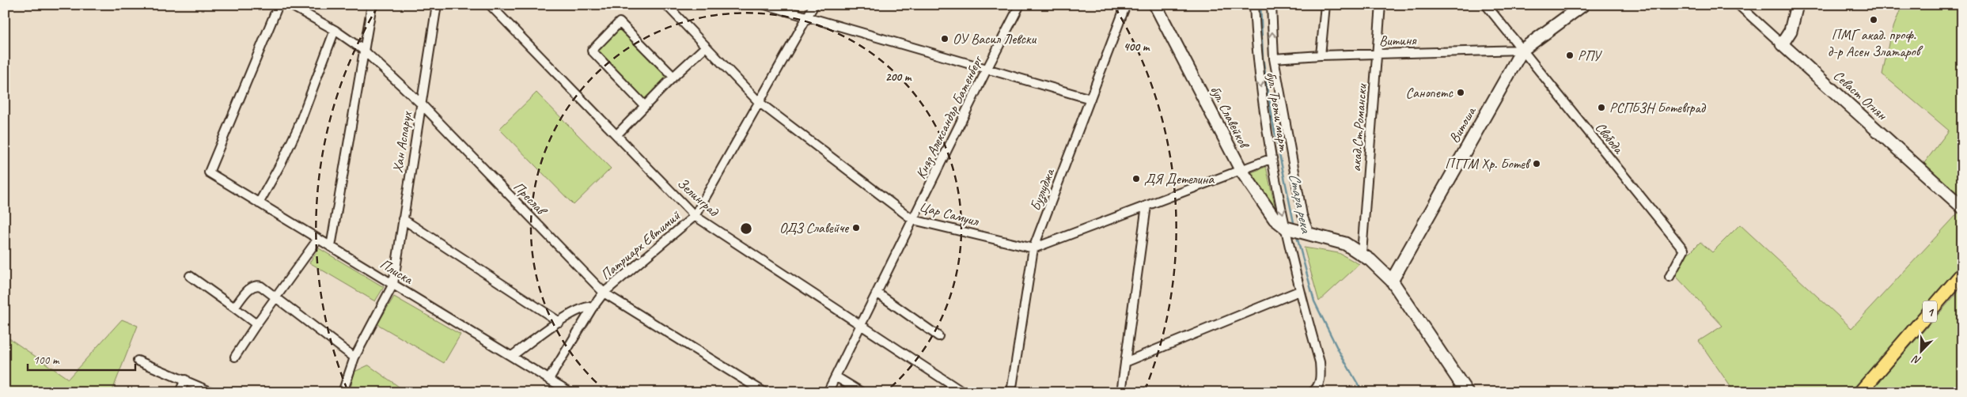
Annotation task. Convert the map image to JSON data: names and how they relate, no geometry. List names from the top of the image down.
{
  "streets": {
    "main road": ["1"],
    "street": [
      "Витиня",
      "Севаст Огнян",
      "бул. Трети март",
      "бул. Славейков",
      "Княз Александър Батенберг",
      "Витоша",
      "акад.Ст.Романски",
      "Свобода",
      "Хан Аспарух",
      "Бузлуджа",
      "Зелинград",
      "Преслав",
      "Цар Самуил",
      "Патриарх Евтимий",
      "Плиска"
    ]
  },
  "crossings": [
    ["Витиня", "бул. Трети март"],
    ["Витиня", "Витоша"],
    ["Витиня", "акад.Ст.Романски"],
    ["Витиня", "Свобода"],
    ["бул. Трети март", "бул. Славейков"],
    ["Княз Александър Батенберг", "Зелинград"],
    ["Княз Александър Батенберг", "Цар Самуил"],
    ["Витоша", "Свобода"],
    ["Хан Аспарух", "Преслав"],
    ["Хан Аспарух", "Плиска"],
    ["Бузлуджа", "Цар Самуил"],
    ["Зелинград", "Патриарх Евтимий"],
    ["Преслав", "Патриарх Евтимий"],
    ["Цар Самуил", "Патриарх Евтимий"],
    ["Патриарх Евтимий", "Плиска"]
  ],
  "water": ["Стара река"],
  "places": [
    "ПМГ акад. проф. д-р Асен Златаров",
    "ОУ Васил Левски",
    "РПУ",
    "Санопетс",
    "РСПБЗН Ботевград",
    "ПГТМ Хр. Ботев",
    "ДЯ Детелина",
    "ОДЗ Славейче"
  ],
  "scale_bar": "100 m",
  "north": "bottom left",
  "rings": ["400 m", "200 m"]
}
